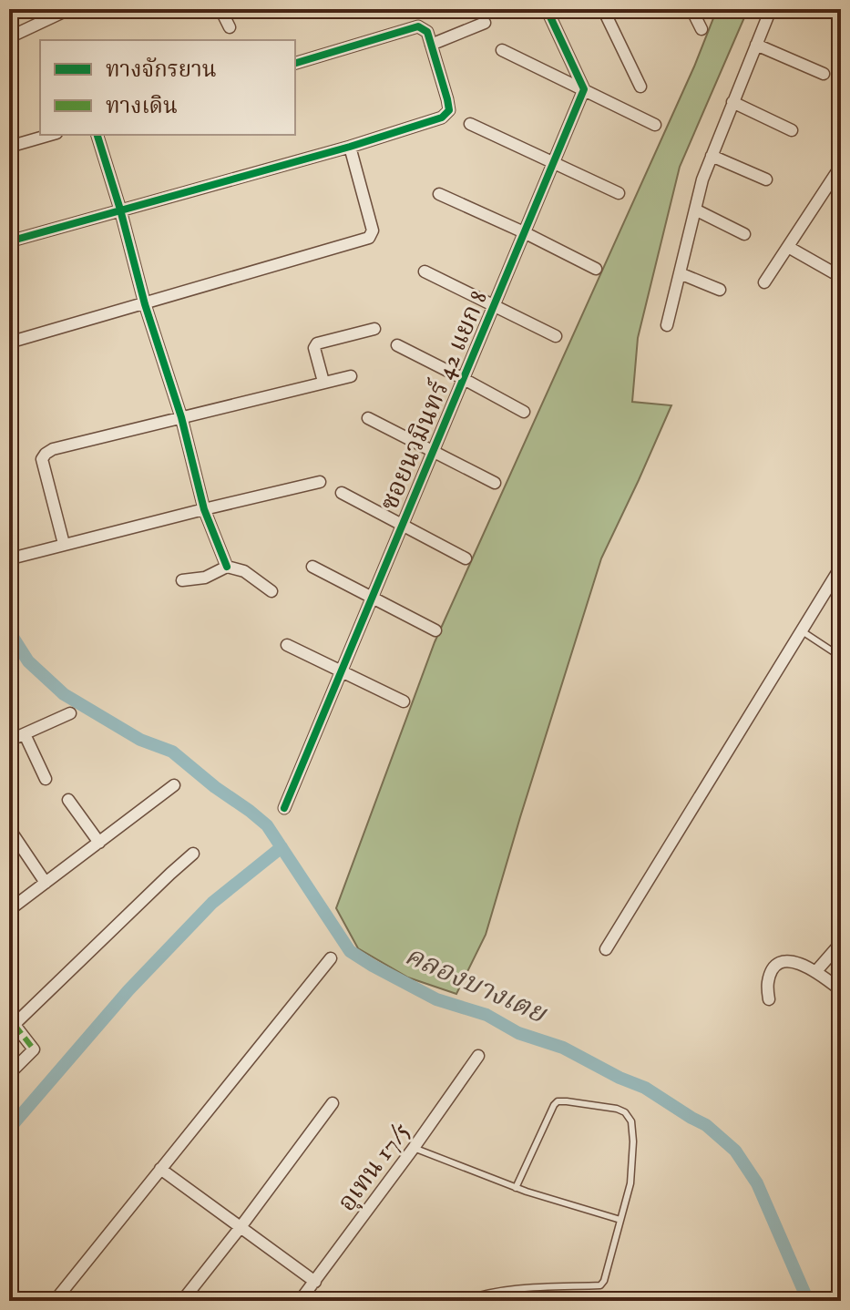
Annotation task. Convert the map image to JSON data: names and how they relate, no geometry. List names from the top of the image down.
{
  "streets": {
    "street": ["ซอยนวมินทร์ 42 แยก 8", "อุเทน 17/5"]
  },
  "water": ["คลองบางเตย"],
  "legend": ["ทางจักรยาน", "ทางเดิน"]
}
